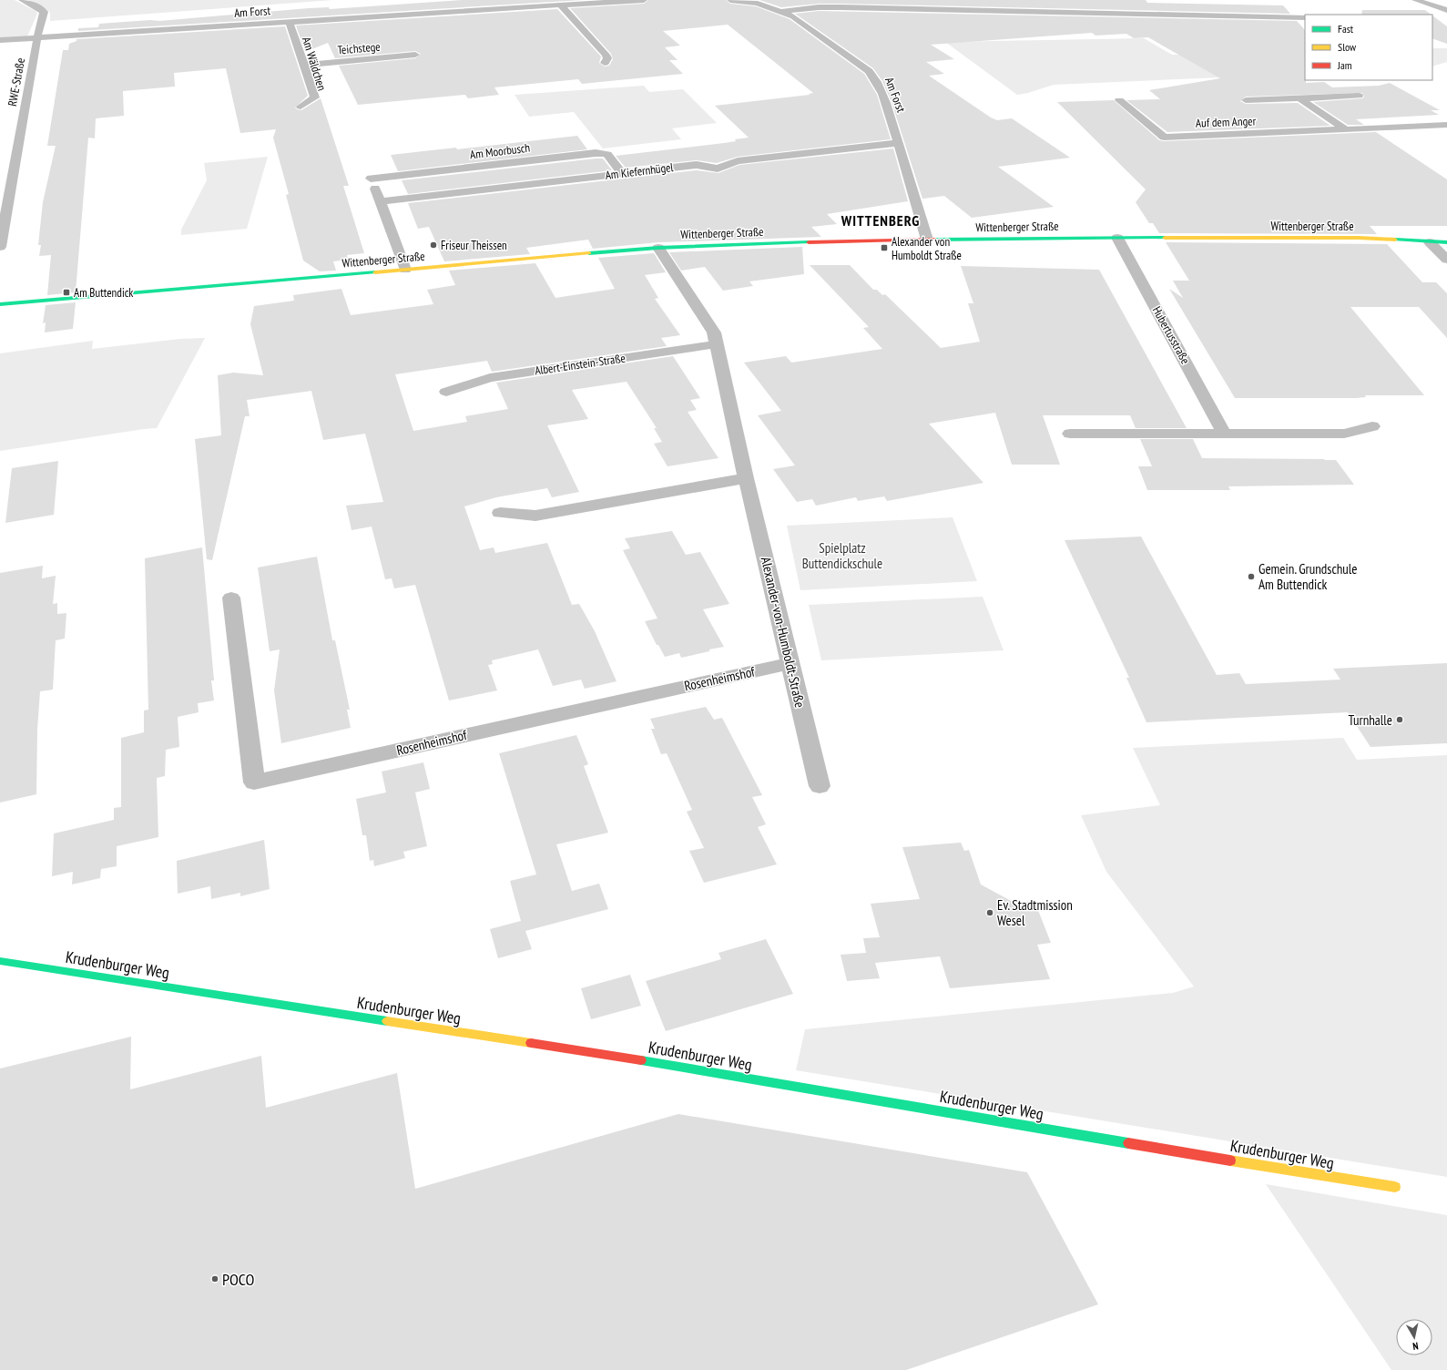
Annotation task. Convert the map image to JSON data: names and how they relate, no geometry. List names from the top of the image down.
{
  "streets": {
    "street": [
      "Am Forst",
      "Teichstege",
      "Am Wäldchen",
      "RWE-Straße",
      "Auf dem Anger",
      "Am Moorbusch",
      "Am Kiefernhügel",
      "Wittenberger Straße",
      "Hubertusstraße",
      "Albert-Einstein-Straße",
      "Alexander-von-Humboldt-Straße",
      "Rosenheimshof",
      "Krudenburger Weg"
    ]
  },
  "crossings": [
    ["Am Forst", "Am Wäldchen"],
    ["Am Forst", "RWE-Straße"],
    ["Am Forst", "Am Kiefernhügel"],
    ["Am Forst", "Wittenberger Straße"],
    ["Teichstege", "Am Wäldchen"],
    ["Am Moorbusch", "Am Kiefernhügel"],
    ["Wittenberger Straße", "Hubertusstraße"],
    ["Wittenberger Straße", "Alexander-von-Humboldt-Straße"],
    ["Albert-Einstein-Straße", "Alexander-von-Humboldt-Straße"],
    ["Alexander-von-Humboldt-Straße", "Rosenheimshof"]
  ],
  "districts": ["WITTENBERG"],
  "parks": ["Spielplatz Buttendickschule"],
  "places": {
    "other": [
      "Friseur Theissen",
      "Gemein. Grundschule Am Buttendick",
      "Turnhalle",
      "Ev. Stadtmission Wesel",
      "POCO"
    ],
    "transit": ["Alexander von Humboldt Straße", "Am Buttendick"]
  },
  "legend": ["Fast", "Slow", "Jam"],
  "north": "bottom"
}
